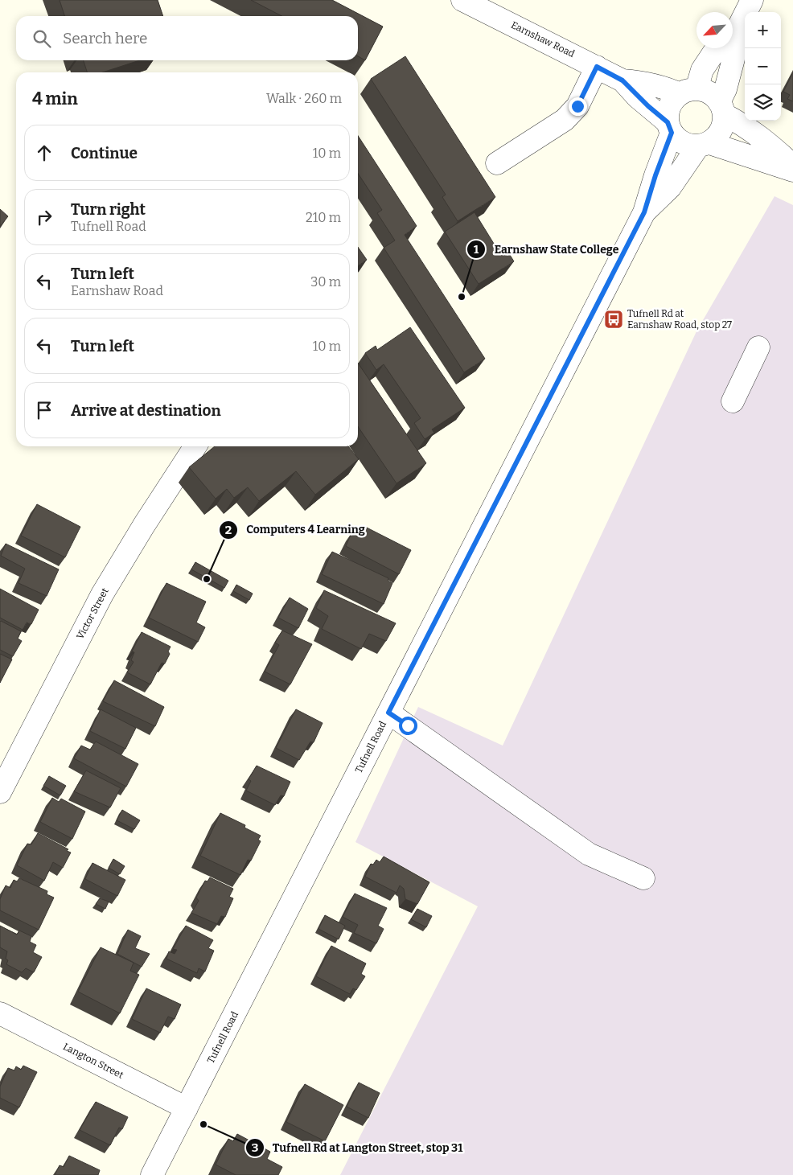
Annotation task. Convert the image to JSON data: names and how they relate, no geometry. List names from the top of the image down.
{
  "streets": {
    "street": [
      "Earnshaw Road",
      "Victor Street",
      "Tufnell Road",
      "Langton Street"
    ]
  },
  "crossings": [
    ["Earnshaw Road", "Tufnell Road"],
    ["Tufnell Road", "Langton Street"]
  ],
  "places": {
    "other": ["Earnshaw State College", "Computers 4 Learning", "Tufnell Rd at Langton Street, stop 31"],
    "bus stop": ["Tufnell Rd at Earnshaw Road, stop 27"]
  },
  "north": "bottom left",
  "page": {
    "map_buttons": ["+", "−"],
    "search": "Search here",
    "heading": ["4 min", "Walk · 260 m"],
    "list": [
      ["Continue", "10 m"],
      ["Turn right", "Tufnell Road", "210 m"],
      ["Turn left", "Earnshaw Road", "30 m"],
      ["Turn left", "10 m"],
      "Arrive at destination"
    ]
  }
}
